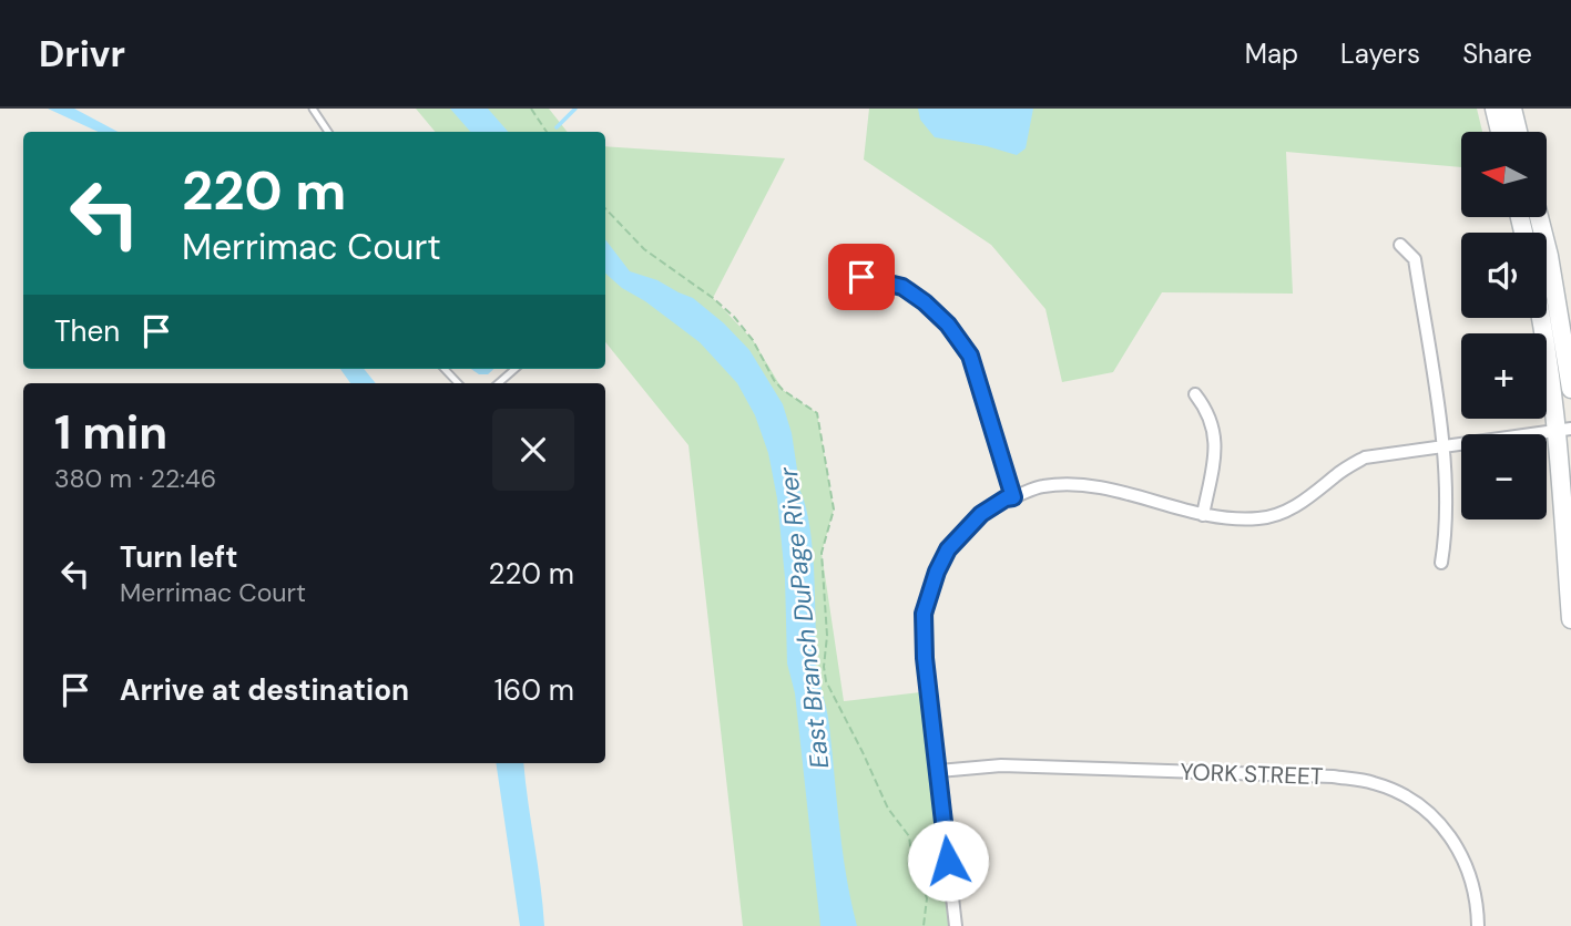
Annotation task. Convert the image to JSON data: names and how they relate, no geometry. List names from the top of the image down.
{
  "streets": {
    "street": ["YORK STREET"]
  },
  "water": ["East Branch DuPage River"],
  "north": "left",
  "page": {
    "header": "Drivr",
    "nav": ["Map", "Layers", "Share"],
    "map_buttons": ["+", "−"],
    "turn": ["220 m", "Merrimac Court"],
    "then": "Then",
    "heading": ["1 min", "380 m · 22:46"],
    "list": [
      {
        "name": "Turn left",
        "note": "Merrimac Court",
        "value": "220 m"
      },
      {
        "name": "Arrive at destination",
        "value": "160 m"
      }
    ]
  }
}
